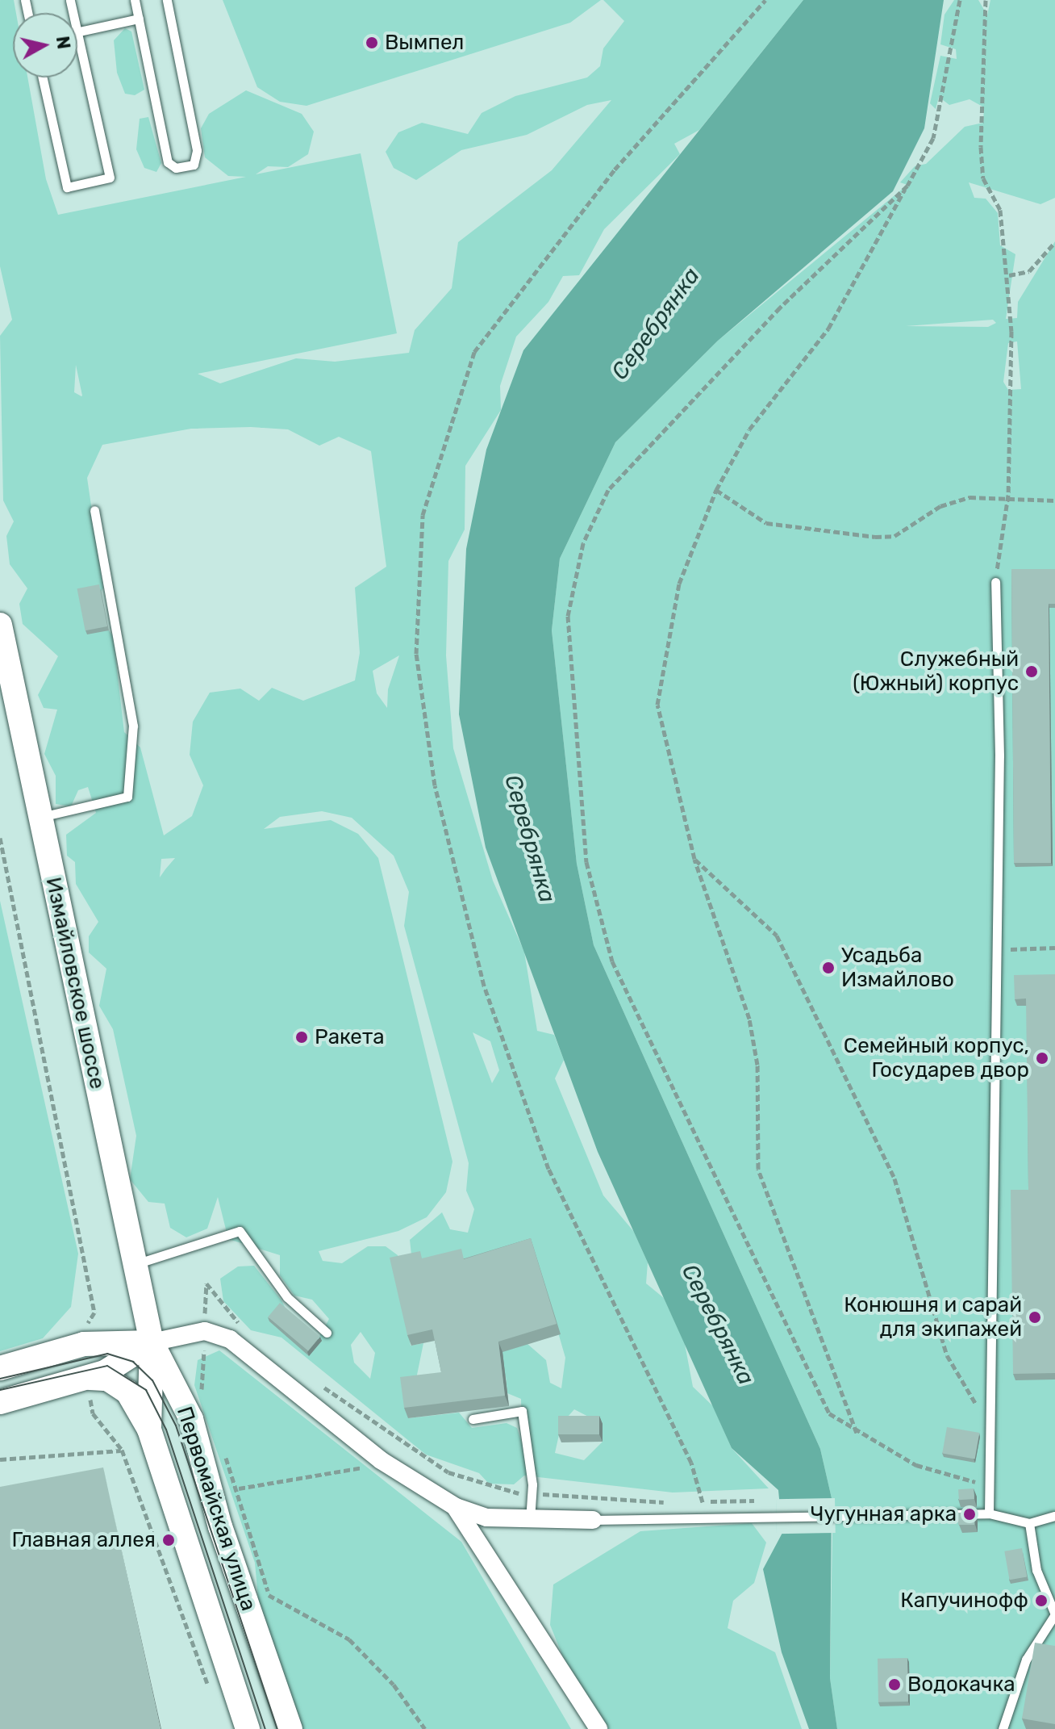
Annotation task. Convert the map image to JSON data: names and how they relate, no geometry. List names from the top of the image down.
{
  "streets": {
    "main road": ["Измайловское шоссе", "Первомайская улица"]
  },
  "crossings": [
    ["Измайловское шоссе", "Первомайская улица"]
  ],
  "water": ["Серебрянка"],
  "places": [
    "Вымпел",
    "Служебный (Южный) корпус",
    "Усадьба Измайлово",
    "Ракета",
    "Семейный корпус, Государев двор",
    "Конюшня и сарай для экипажей",
    "Чугунная арка",
    "Главная аллея",
    "Капучинофф",
    "Водокачка"
  ],
  "north": "right"
}
